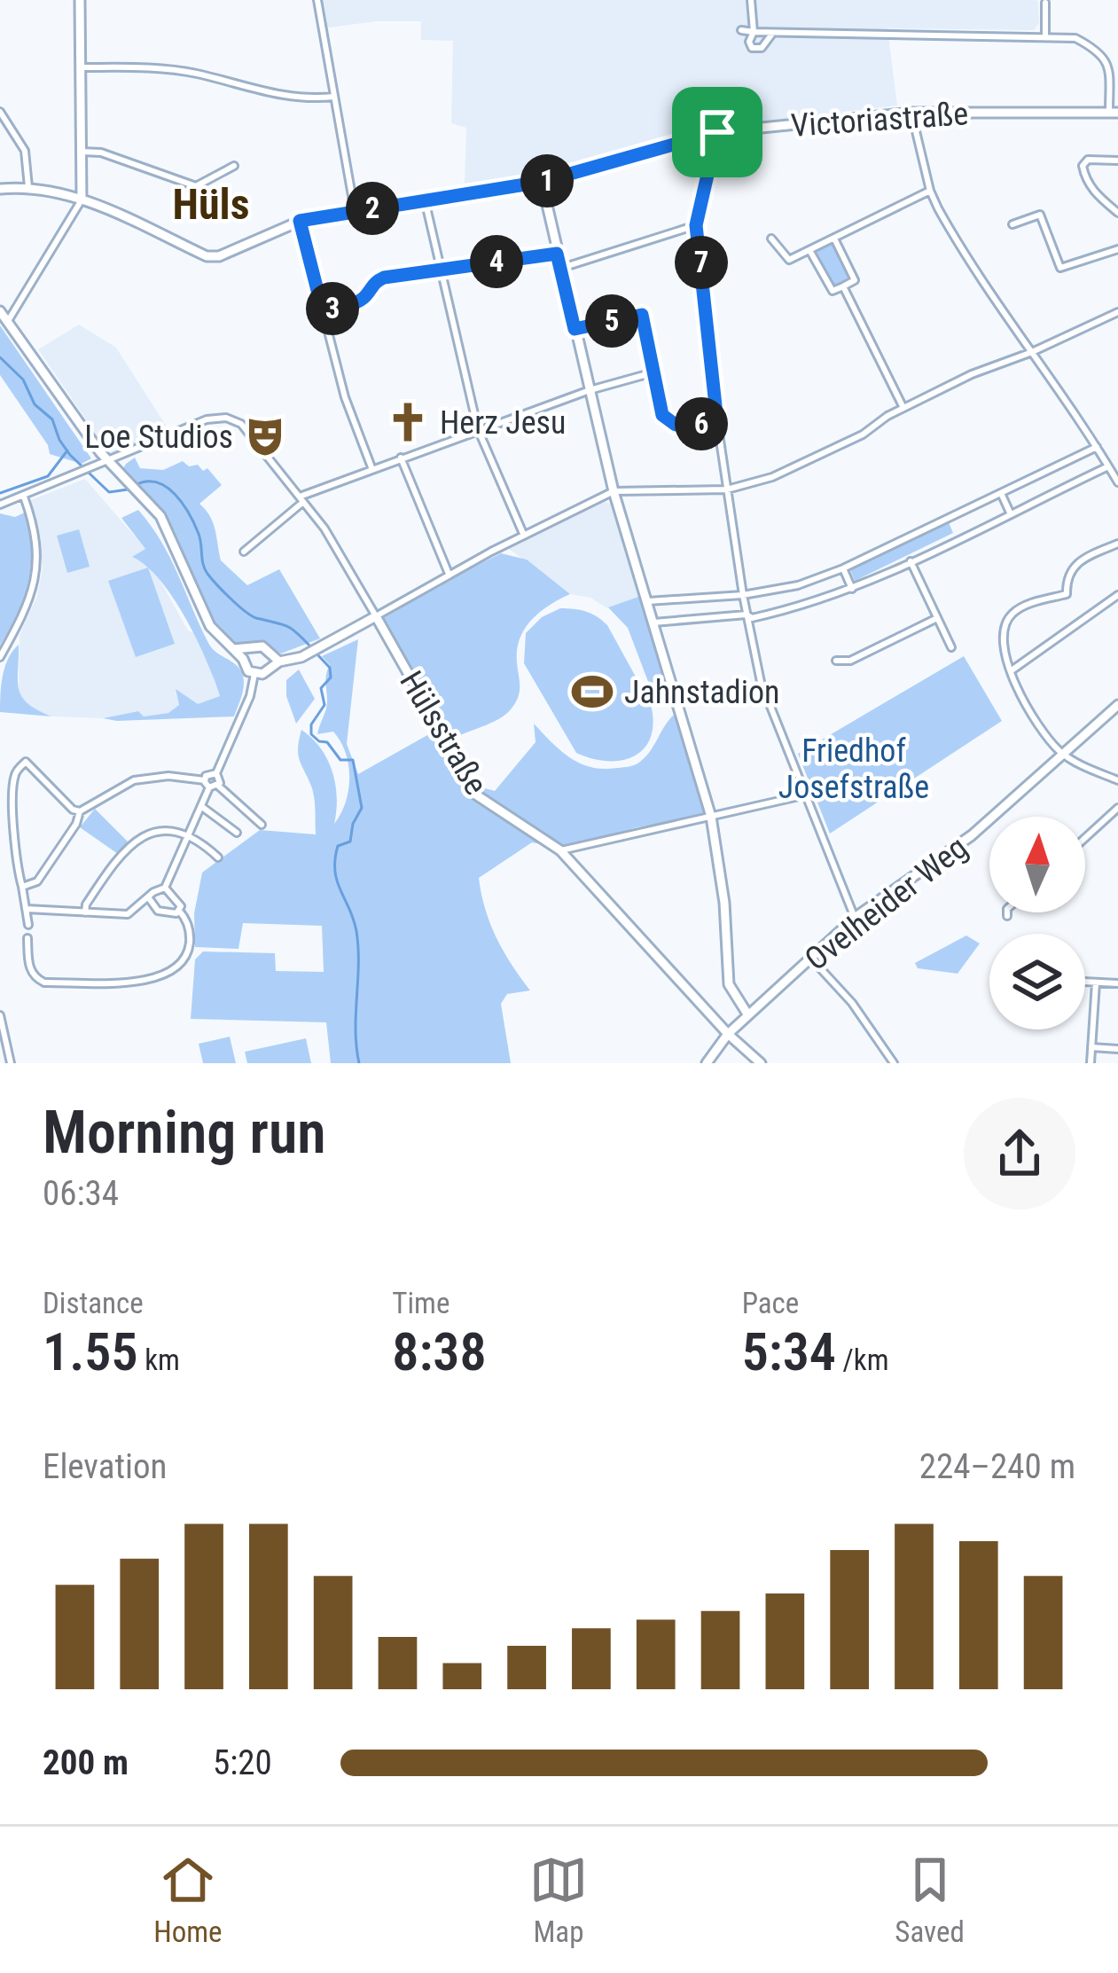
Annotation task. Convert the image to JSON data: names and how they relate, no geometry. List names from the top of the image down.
{
  "streets": {
    "main road": ["Victoriastraße", "Hülsstraße", "Ovelheider Weg"]
  },
  "crossings": [
    ["Hülsstraße", "Ovelheider Weg"]
  ],
  "districts": ["Hüls"],
  "parks": ["Friedhof Josefstraße"],
  "places": {
    "church": ["Herz Jesu"],
    "theatre": ["Loe Studios"],
    "sports": ["Jahnstadion"]
  },
  "north": "top",
  "page": {
    "pins": [
      "1",
      "2",
      "4",
      "7",
      "3",
      "5",
      "6"
    ],
    "heading": ["Morning run", "06:34"],
    "stats": [
      ["Distance", "1.55 km"],
      ["Time", "8:38"],
      ["Pace", "5:34 /km"]
    ],
    "chart": ["Elevation", "224–240 m"],
    "list": [
      {
        "name": "200 m",
        "note": "5:20"
      }
    ],
    "tabs": ["Home", "Map", "Saved"]
  }
}
